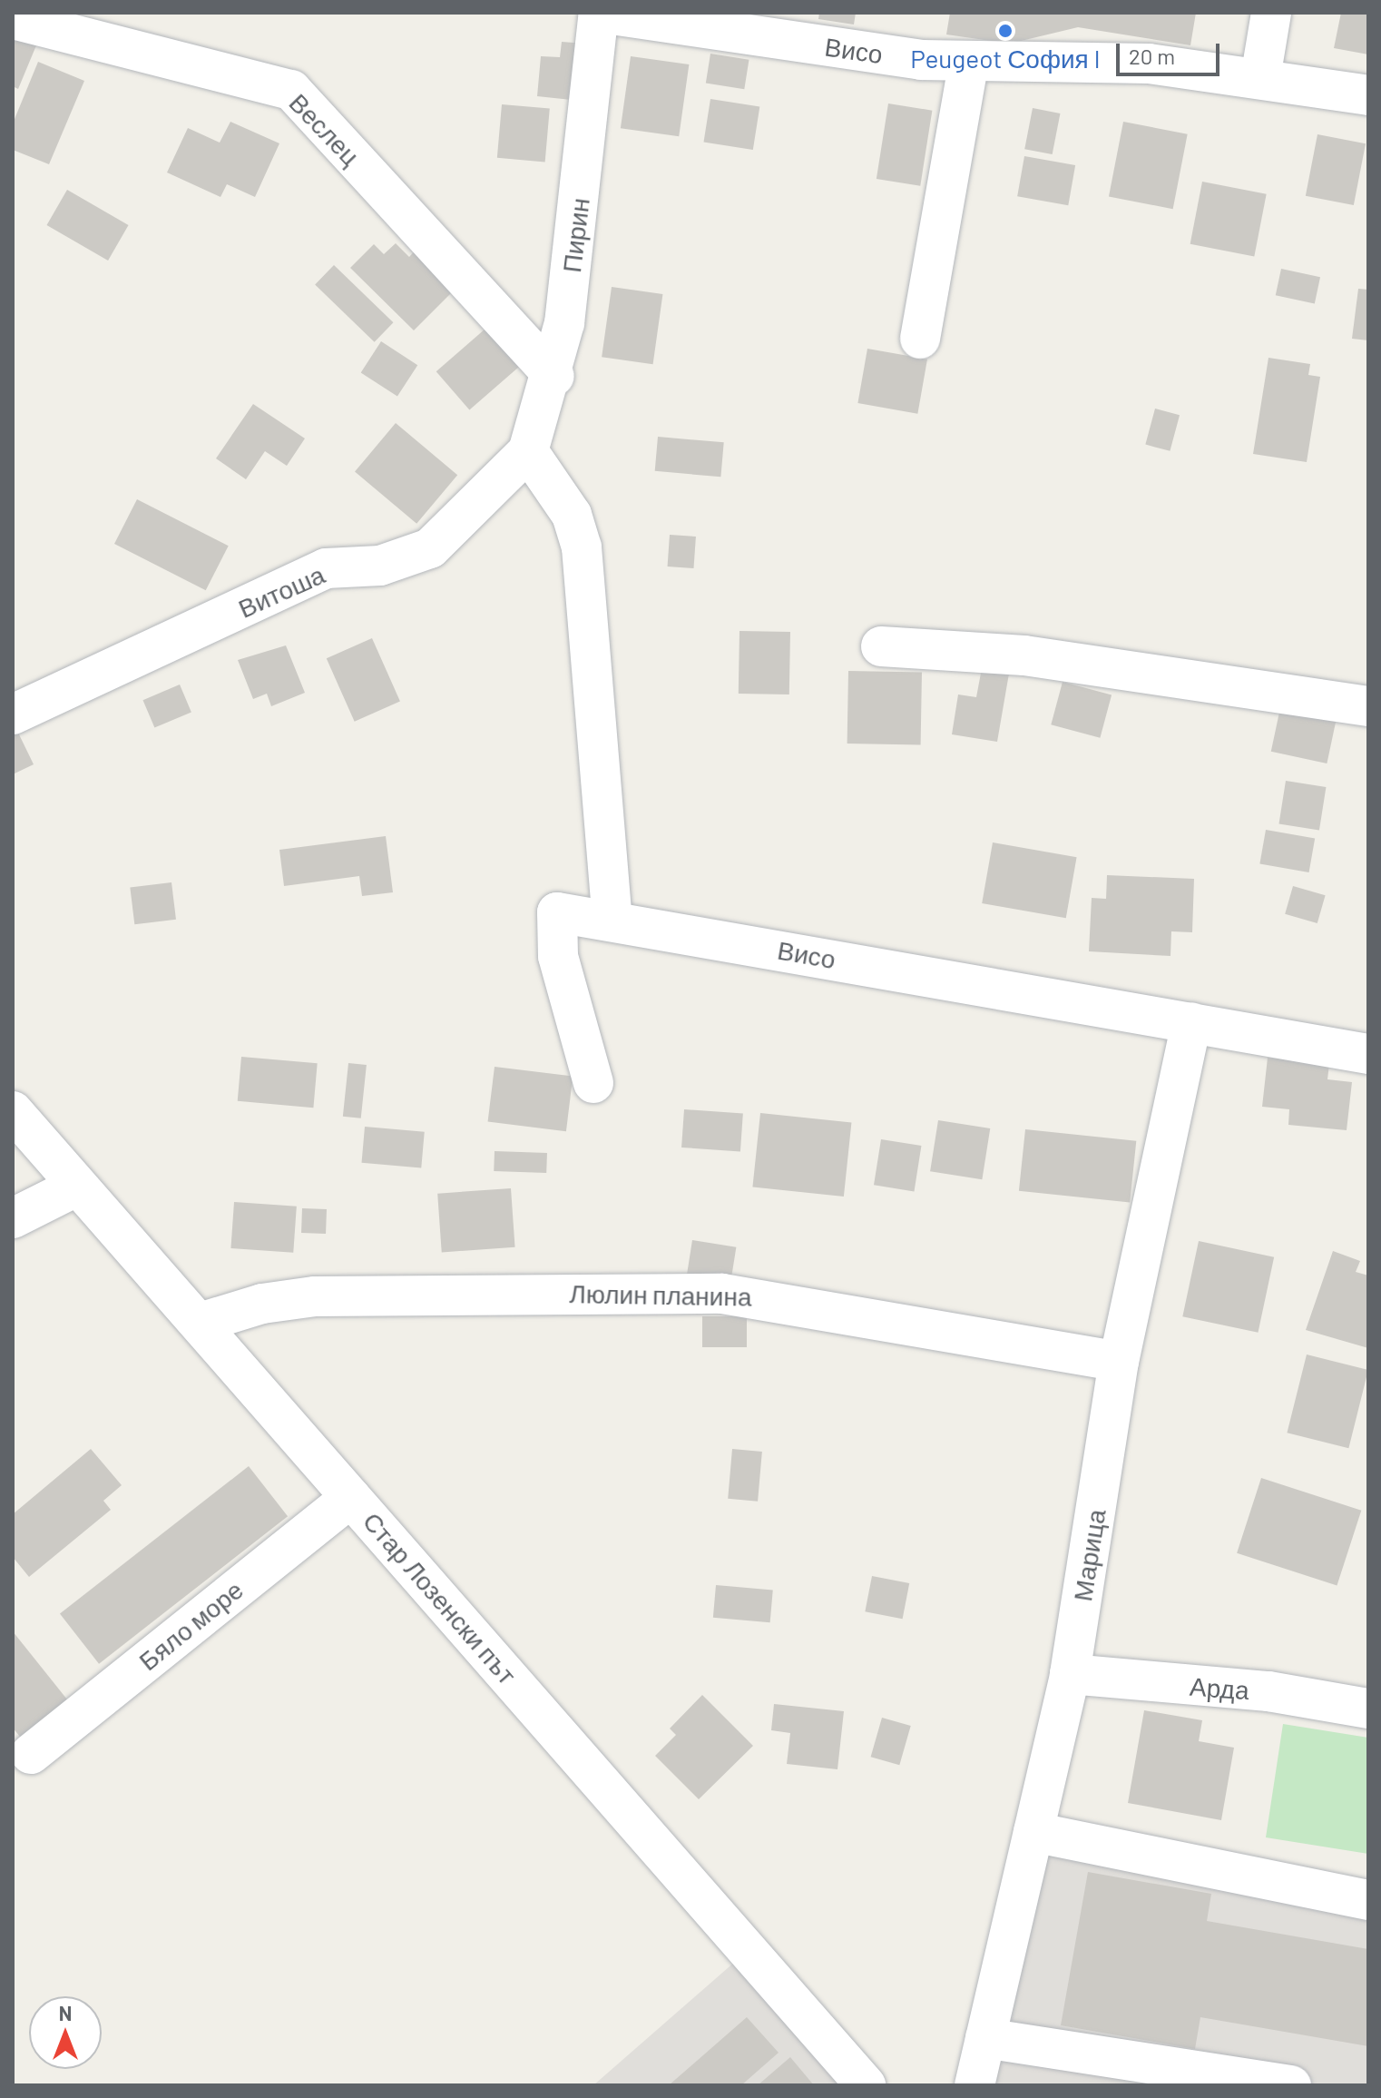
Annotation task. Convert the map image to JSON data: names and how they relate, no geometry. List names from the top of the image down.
{
  "streets": {
    "street": [
      "Висо",
      "Веслец",
      "Пирин",
      "Витоша",
      "Люлин планина",
      "Марица",
      "Стар Лозенски път",
      "Бяло море",
      "Арда"
    ]
  },
  "crossings": [
    ["Висо", "Пирин"],
    ["Висо", "Марица"],
    ["Веслец", "Пирин"],
    ["Пирин", "Витоша"],
    ["Люлин планина", "Марица"],
    ["Люлин планина", "Стар Лозенски път"],
    ["Марица", "Арда"],
    ["Стар Лозенски път", "Бяло море"]
  ],
  "places": ["Peugeot София I"],
  "scale_bar": "20 m",
  "north": "top"
}
